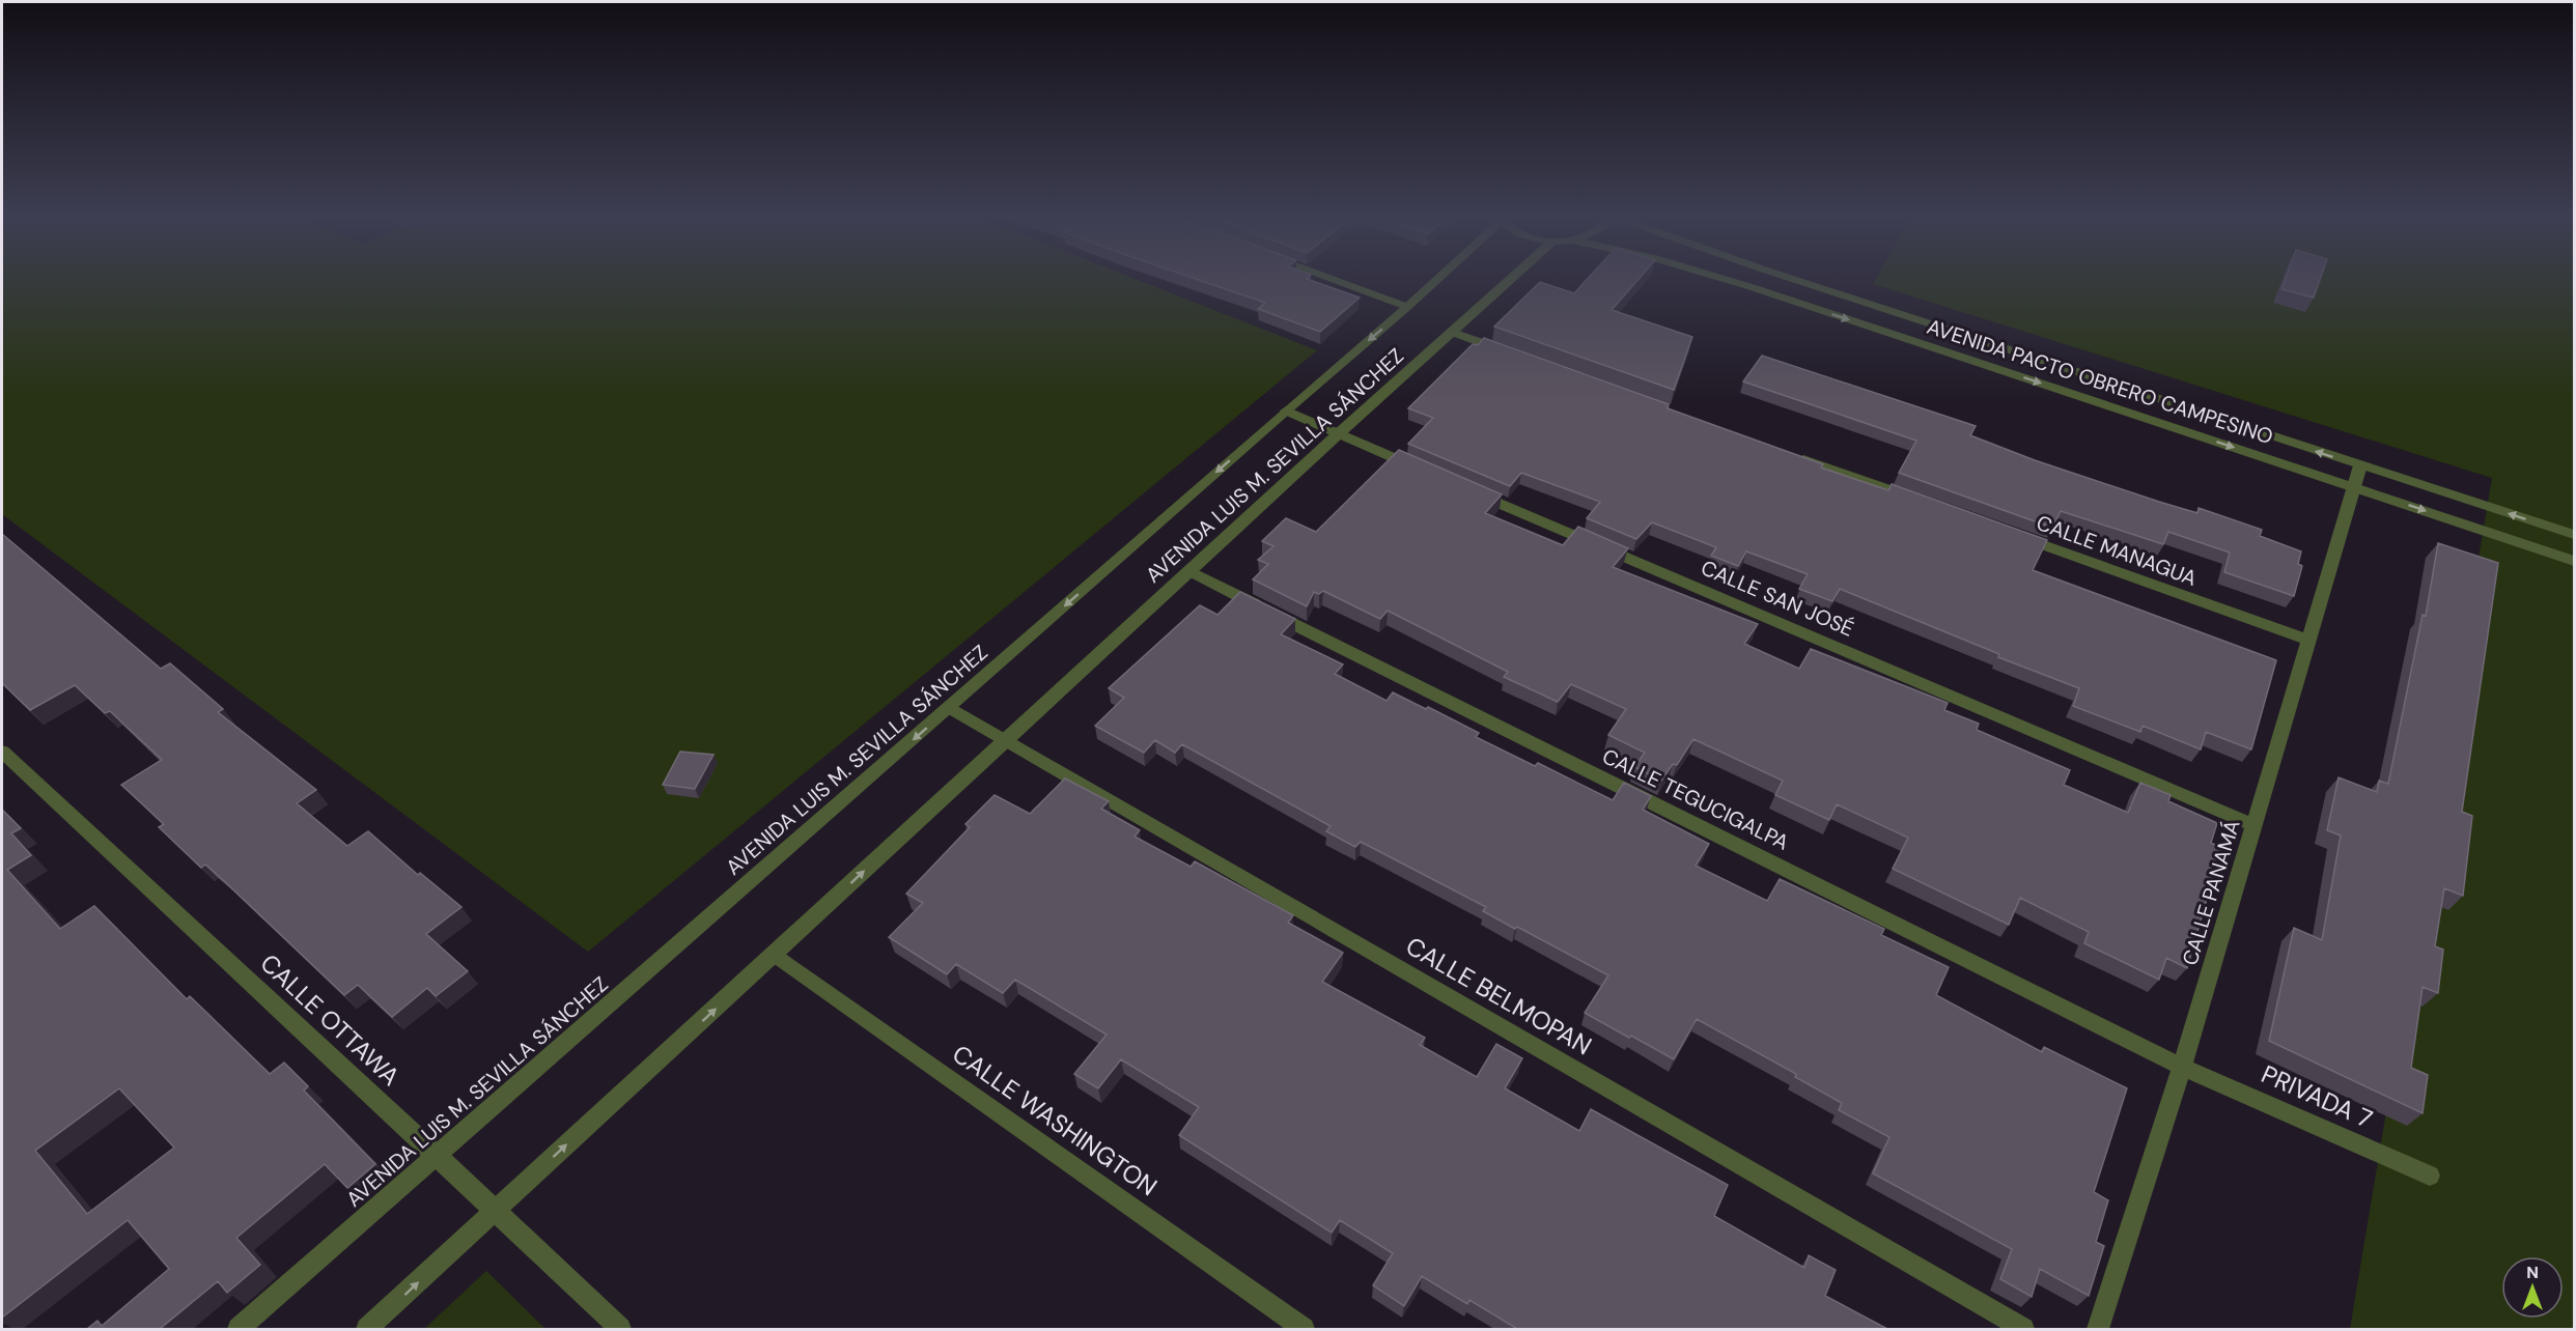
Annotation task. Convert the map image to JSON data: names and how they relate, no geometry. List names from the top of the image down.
{
  "streets": {
    "street": [
      "AVENIDA PACTO OBRERO CAMPESINO",
      "AVENIDA LUIS M. SEVILLA SÁNCHEZ",
      "CALLE MANAGUA",
      "CALLE SAN JOSÉ",
      "CALLE TEGUCIGALPA",
      "CALLE PANAMÁ",
      "CALLE BELMOPAN",
      "CALLE OTTAWA",
      "PRIVADA 7",
      "CALLE WASHINGTON"
    ]
  },
  "crossings": [
    ["AVENIDA PACTO OBRERO CAMPESINO", "CALLE PANAMÁ"],
    ["AVENIDA LUIS M. SEVILLA SÁNCHEZ", "CALLE TEGUCIGALPA"],
    ["AVENIDA LUIS M. SEVILLA SÁNCHEZ", "CALLE BELMOPAN"],
    ["AVENIDA LUIS M. SEVILLA SÁNCHEZ", "CALLE OTTAWA"],
    ["AVENIDA LUIS M. SEVILLA SÁNCHEZ", "CALLE WASHINGTON"],
    ["CALLE MANAGUA", "CALLE PANAMÁ"],
    ["CALLE SAN JOSÉ", "CALLE PANAMÁ"],
    ["CALLE TEGUCIGALPA", "CALLE PANAMÁ"],
    ["CALLE TEGUCIGALPA", "PRIVADA 7"],
    ["CALLE PANAMÁ", "PRIVADA 7"]
  ],
  "north": "top"
}
